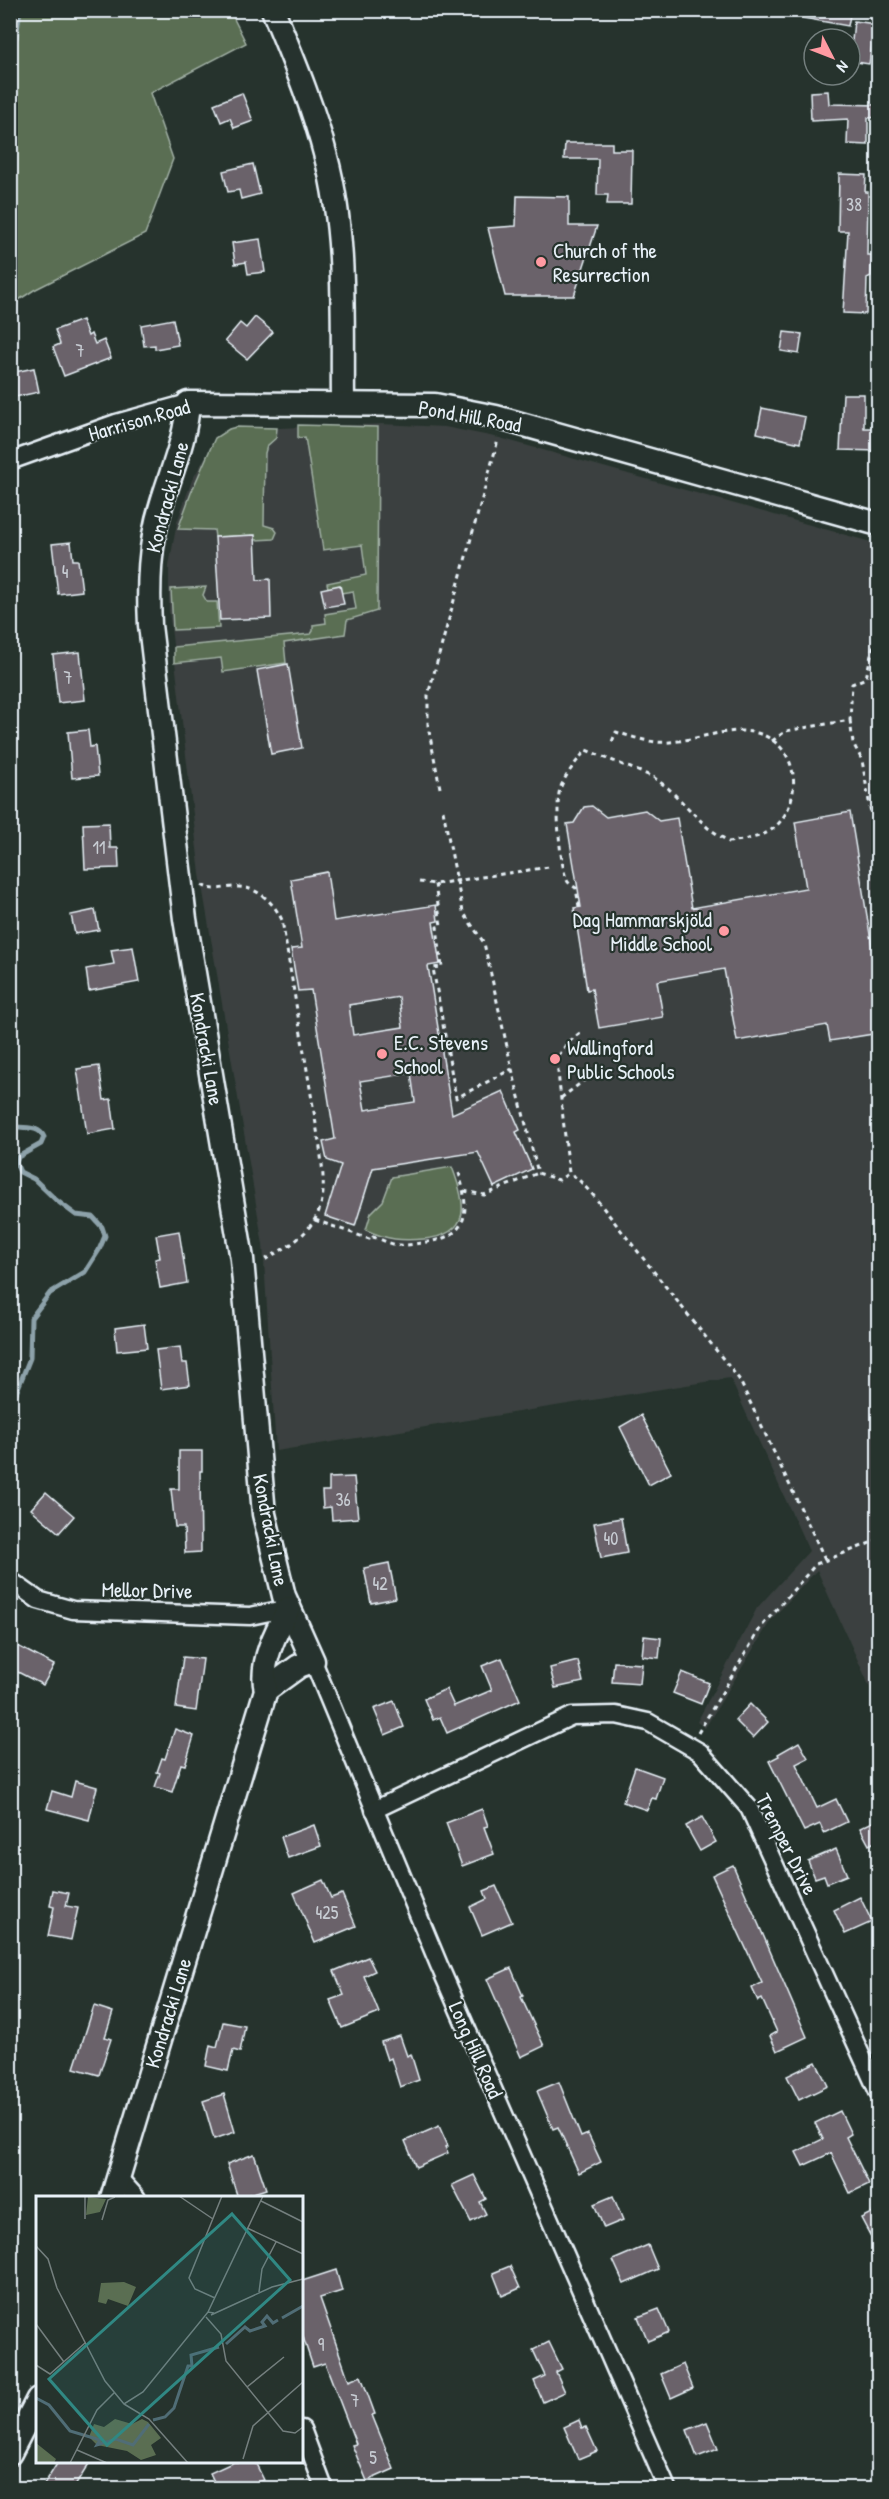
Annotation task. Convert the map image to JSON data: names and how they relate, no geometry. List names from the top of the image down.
{
  "streets": {
    "main road": [
      "Pond Hill Road",
      "Harrison Road",
      "Kondracki Lane",
      "Long Hill Road"
    ],
    "street": ["Mellor Drive", "Tremper Drive"]
  },
  "crossings": [
    ["Pond Hill Road", "Harrison Road"],
    ["Harrison Road", "Kondracki Lane"],
    ["Kondracki Lane", "Mellor Drive"],
    ["Kondracki Lane", "Long Hill Road"],
    ["Mellor Drive", "Long Hill Road"],
    ["Tremper Drive", "Long Hill Road"]
  ],
  "places": [
    "Church of the Resurrection",
    "Dag Hammarskjöld Middle School",
    "E.C. Stevens School",
    "Wallingford Public Schools"
  ],
  "house_numbers": [
    "38",
    "7",
    "4",
    "7",
    "11",
    "36",
    "40",
    "42",
    "425",
    "9",
    "7",
    "5"
  ],
  "north": "bottom right"
}
